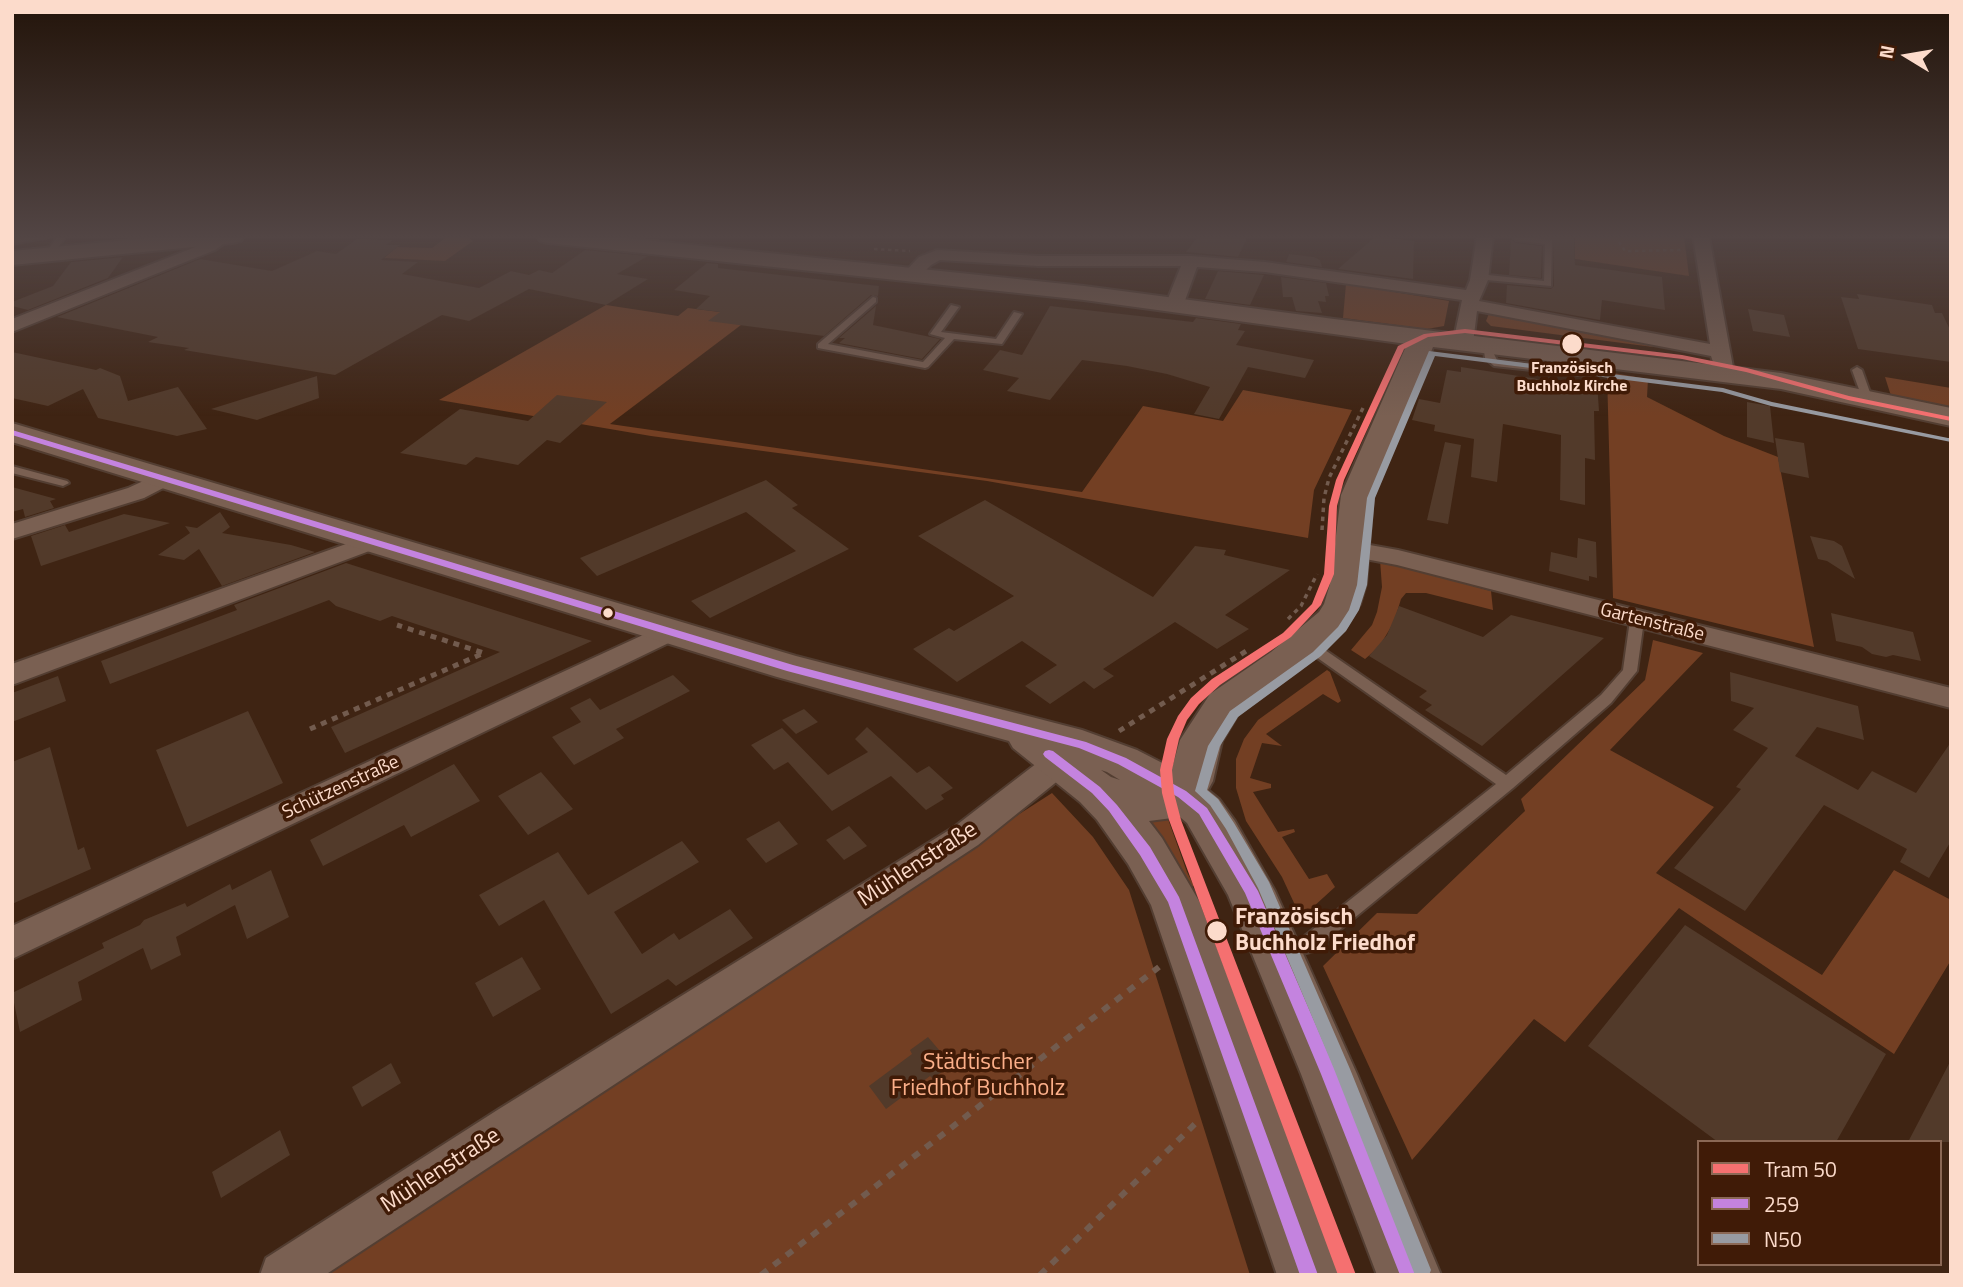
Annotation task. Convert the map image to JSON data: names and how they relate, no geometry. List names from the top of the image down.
{
  "streets": {
    "street": ["Gartenstraße", "Schützenstraße", "Mühlenstraße"]
  },
  "parks": ["Städtischer Friedhof Buchholz"],
  "places": ["Französisch Buchholz Kirche", "Französisch Buchholz Friedhof"],
  "lines": ["tram line 50", "transit line N50", "transit line 259"],
  "legend": ["Tram 50", "259", "N50"],
  "north": "left"
}
